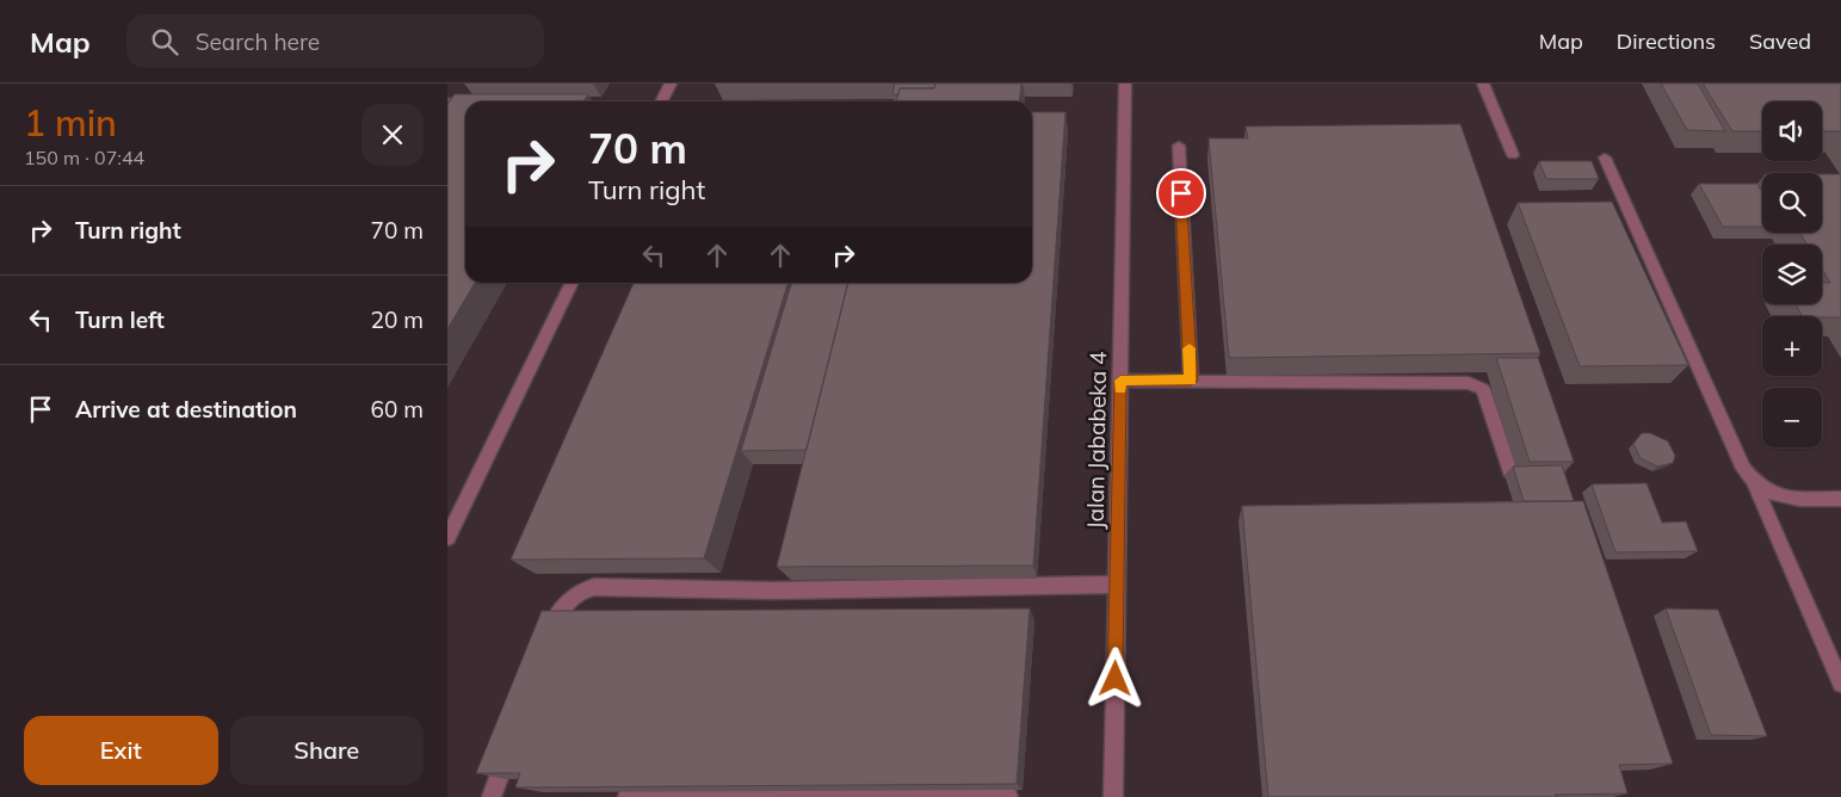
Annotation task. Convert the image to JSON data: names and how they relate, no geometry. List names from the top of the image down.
{
  "streets": {
    "street": ["Jalan Jababeka 4"]
  },
  "page": {
    "header": "Map",
    "search": "Search here",
    "nav": ["Map", "Directions", "Saved"],
    "heading": ["1 min", "150 m · 07:44"],
    "map_buttons": ["+", "−"],
    "turn": ["70 m", "Turn right"],
    "list": [
      {
        "name": "Turn right",
        "value": "70 m"
      },
      {
        "name": "Turn left",
        "value": "20 m"
      },
      {
        "name": "Arrive at destination",
        "value": "60 m"
      }
    ],
    "buttons": ["Exit", "Share"]
  }
}
